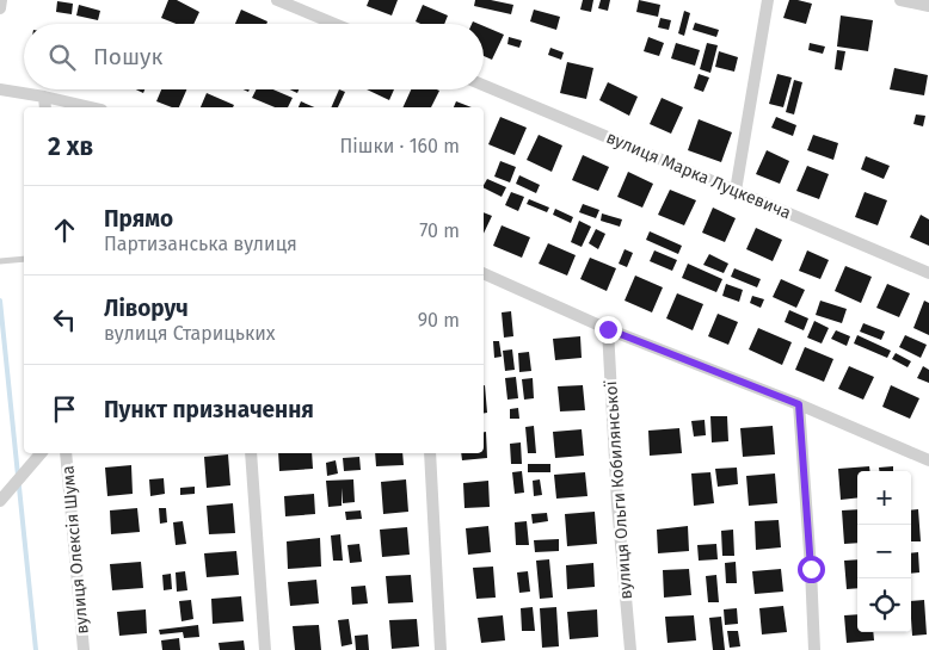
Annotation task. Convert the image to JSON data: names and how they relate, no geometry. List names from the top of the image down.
{
  "streets": {
    "street": ["вулиця Марка Луцкевича", "вулиця Ольги Кобилянської", "вулиця Олексія Шума"]
  },
  "page": {
    "search": "Пошук",
    "heading": ["2 хв", "Пішки · 160 m"],
    "list": [
      ["Прямо", "Партизанська вулиця", "70 m"],
      ["Ліворуч", "вулиця Старицьких", "90 m"],
      "Пункт призначення"
    ],
    "map_buttons": ["+", "−"]
  }
}
